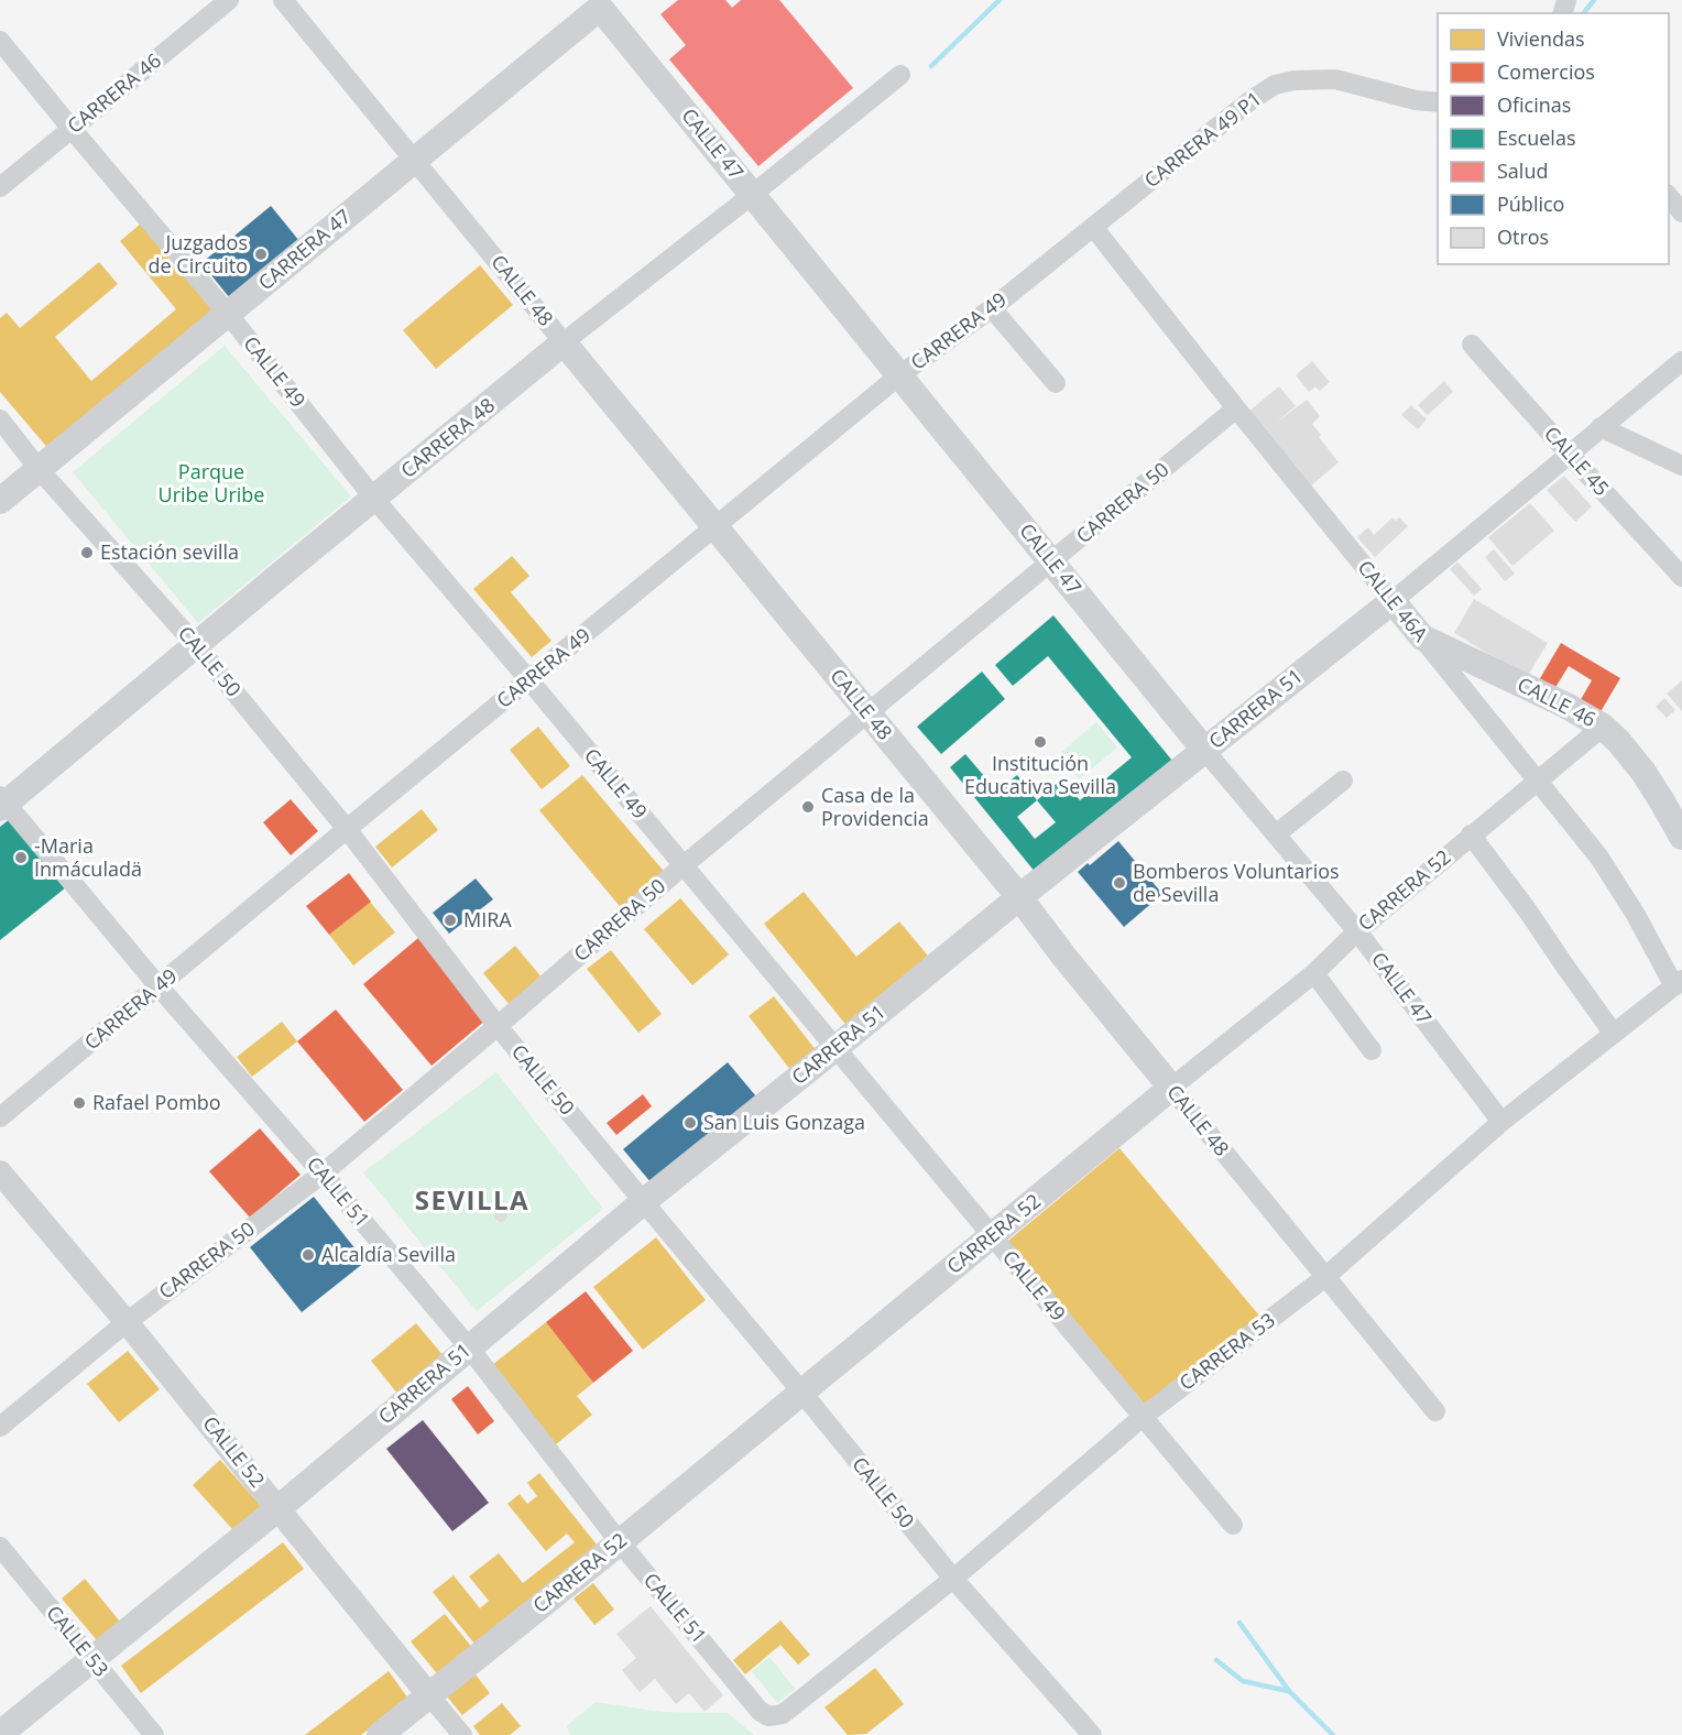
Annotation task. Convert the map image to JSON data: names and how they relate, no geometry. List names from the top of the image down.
{
  "streets": {
    "main road": [
      "CALLE 47",
      "CARRERA 47",
      "CALLE 48",
      "CARRERA 48",
      "CALLE 46A",
      "CALLE 46",
      "CARRERA 51",
      "CARRERA 52"
    ],
    "street": [
      "CARRERA 46",
      "CARRERA 49 P1",
      "CARRERA 49",
      "CALLE 49",
      "CALLE 45",
      "CARRERA 50",
      "CALLE 50",
      "CALLE 51",
      "CARRERA 53",
      "CALLE 52",
      "CALLE 53"
    ]
  },
  "crossings": [
    ["CARRERA 46", "CALLE 49"],
    ["CARRERA 49 P1", "CARRERA 49"],
    ["CARRERA 49 P1", "CALLE 46A"],
    ["CALLE 47", "CARRERA 47"],
    ["CALLE 47", "CARRERA 49"],
    ["CALLE 47", "CARRERA 48"],
    ["CALLE 47", "CARRERA 50"],
    ["CALLE 47", "CARRERA 51"],
    ["CALLE 47", "CARRERA 52"],
    ["CALLE 47", "CARRERA 53"],
    ["CARRERA 47", "CALLE 48"],
    ["CARRERA 47", "CALLE 49"],
    ["CARRERA 47", "CALLE 50"],
    ["CALLE 48", "CARRERA 49"],
    ["CALLE 48", "CARRERA 48"],
    ["CALLE 48", "CARRERA 50"],
    ["CALLE 48", "CARRERA 51"],
    ["CALLE 48", "CARRERA 52"],
    ["CALLE 48", "CARRERA 53"],
    ["CARRERA 49", "CALLE 49"],
    ["CARRERA 49", "CALLE 46A"],
    ["CARRERA 49", "CALLE 50"],
    ["CARRERA 49", "CALLE 51"],
    ["CALLE 49", "CARRERA 48"],
    ["CALLE 49", "CARRERA 50"],
    ["CALLE 49", "CARRERA 51"],
    ["CALLE 49", "CARRERA 52"],
    ["CALLE 49", "CARRERA 53"],
    ["CARRERA 48", "CALLE 50"],
    ["CARRERA 48", "CALLE 51"],
    ["CALLE 45", "CARRERA 51"],
    ["CARRERA 50", "CALLE 46A"],
    ["CARRERA 50", "CALLE 50"],
    ["CARRERA 50", "CALLE 51"],
    ["CARRERA 50", "CALLE 52"],
    ["CALLE 46A", "CALLE 46"],
    ["CALLE 46A", "CARRERA 51"],
    ["CALLE 46A", "CARRERA 52"],
    ["CALLE 46A", "CARRERA 53"],
    ["CALLE 50", "CARRERA 51"],
    ["CALLE 50", "CARRERA 52"],
    ["CALLE 50", "CARRERA 53"],
    ["CALLE 46", "CARRERA 52"],
    ["CARRERA 51", "CALLE 51"],
    ["CARRERA 51", "CALLE 52"],
    ["CARRERA 51", "CALLE 53"],
    ["CARRERA 52", "CALLE 51"],
    ["CARRERA 52", "CALLE 52"],
    ["CALLE 51", "CARRERA 53"]
  ],
  "districts": ["SEVILLA"],
  "parks": ["Parque Uribe Uribe"],
  "places": [
    "Juzgados de Circuito",
    "Estación sevilla",
    "Institución Educativa Sevilla",
    "Casa de la Providencia",
    "-Maria Inmáculadä",
    "Bomberos Voluntarios de Sevilla",
    "MIRA",
    "Rafael Pombo",
    "San Luis Gonzaga",
    "Alcaldía Sevilla"
  ],
  "legend": [
    "Viviendas",
    "Comercios",
    "Oficinas",
    "Escuelas",
    "Salud",
    "Público",
    "Otros"
  ]
}
